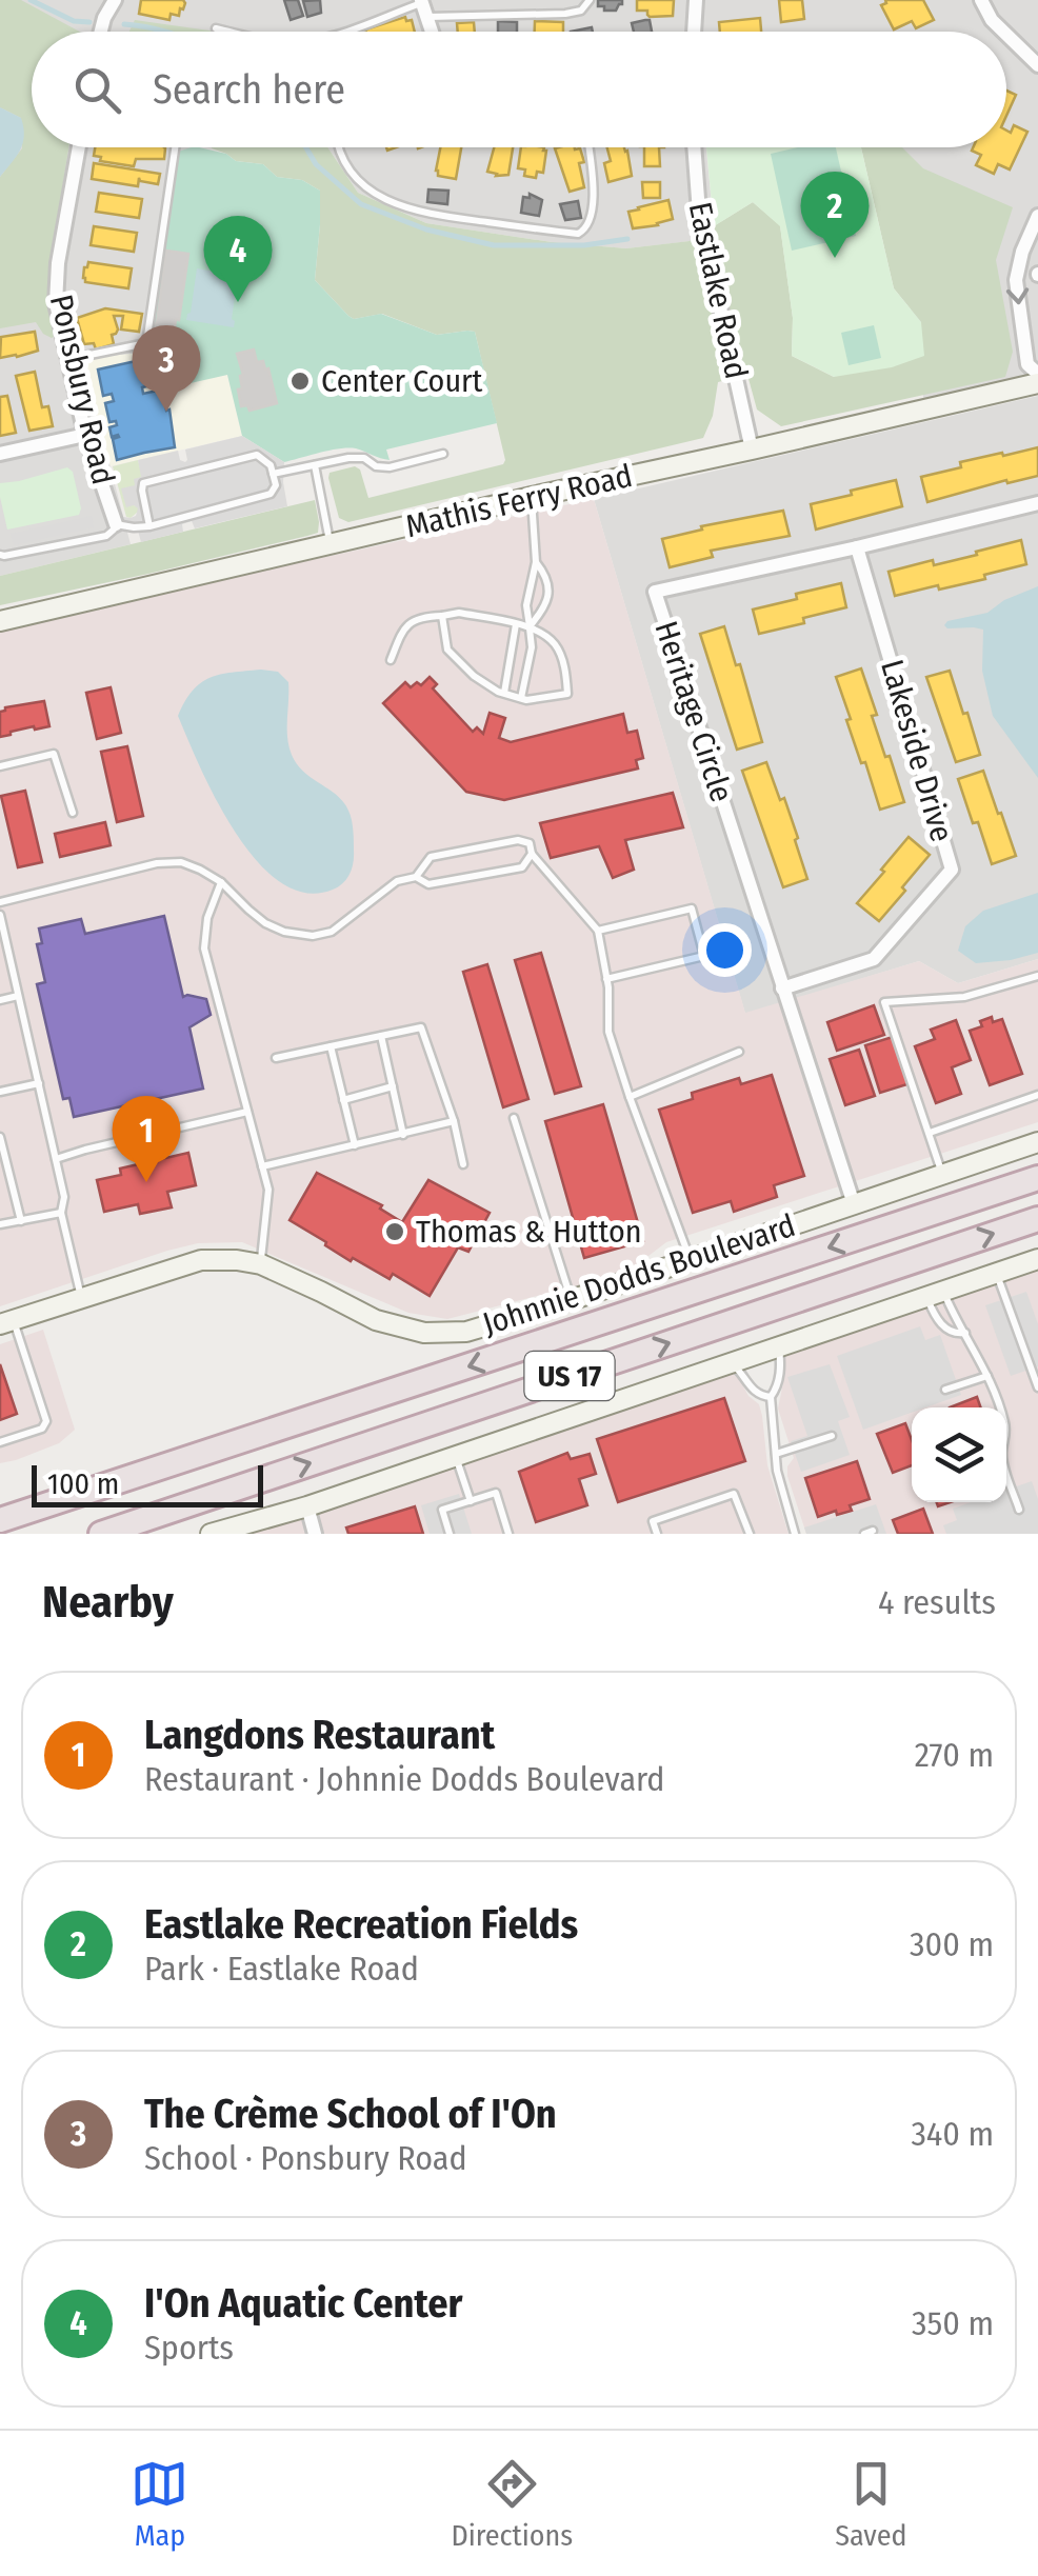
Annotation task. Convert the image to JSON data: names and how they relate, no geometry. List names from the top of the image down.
{
  "streets": {
    "highway": ["Johnnie Dodds Boulevard", "US 17"],
    "street": [
      "Eastlake Road",
      "Ponsbury Road",
      "Mathis Ferry Road",
      "Heritage Circle",
      "Lakeside Drive"
    ]
  },
  "crossings": [
    ["Eastlake Road", "Mathis Ferry Road"],
    ["Heritage Circle", "Lakeside Drive"],
    ["Heritage Circle", "Johnnie Dodds Boulevard"]
  ],
  "places": ["Center Court", "Thomas & Hutton"],
  "scale_bar": "100 m",
  "page": {
    "search": "Search here",
    "pins": [
      "2",
      "4",
      "3",
      "1"
    ],
    "scale": "100 m",
    "heading": ["Nearby", "4 results"],
    "list": [
      {
        "mark": "1",
        "name": "Langdons Restaurant",
        "note": "Restaurant · Johnnie Dodds Boulevard",
        "value": "270 m"
      },
      {
        "mark": "2",
        "name": "Eastlake Recreation Fields",
        "note": "Park · Eastlake Road",
        "value": "300 m"
      },
      {
        "mark": "3",
        "name": "The Crème School of I'On",
        "note": "School · Ponsbury Road",
        "value": "340 m"
      },
      {
        "mark": "4",
        "name": "I'On Aquatic Center",
        "note": "Sports",
        "value": "350 m"
      }
    ],
    "nav": ["Map", "Directions", "Saved"]
  }
}
